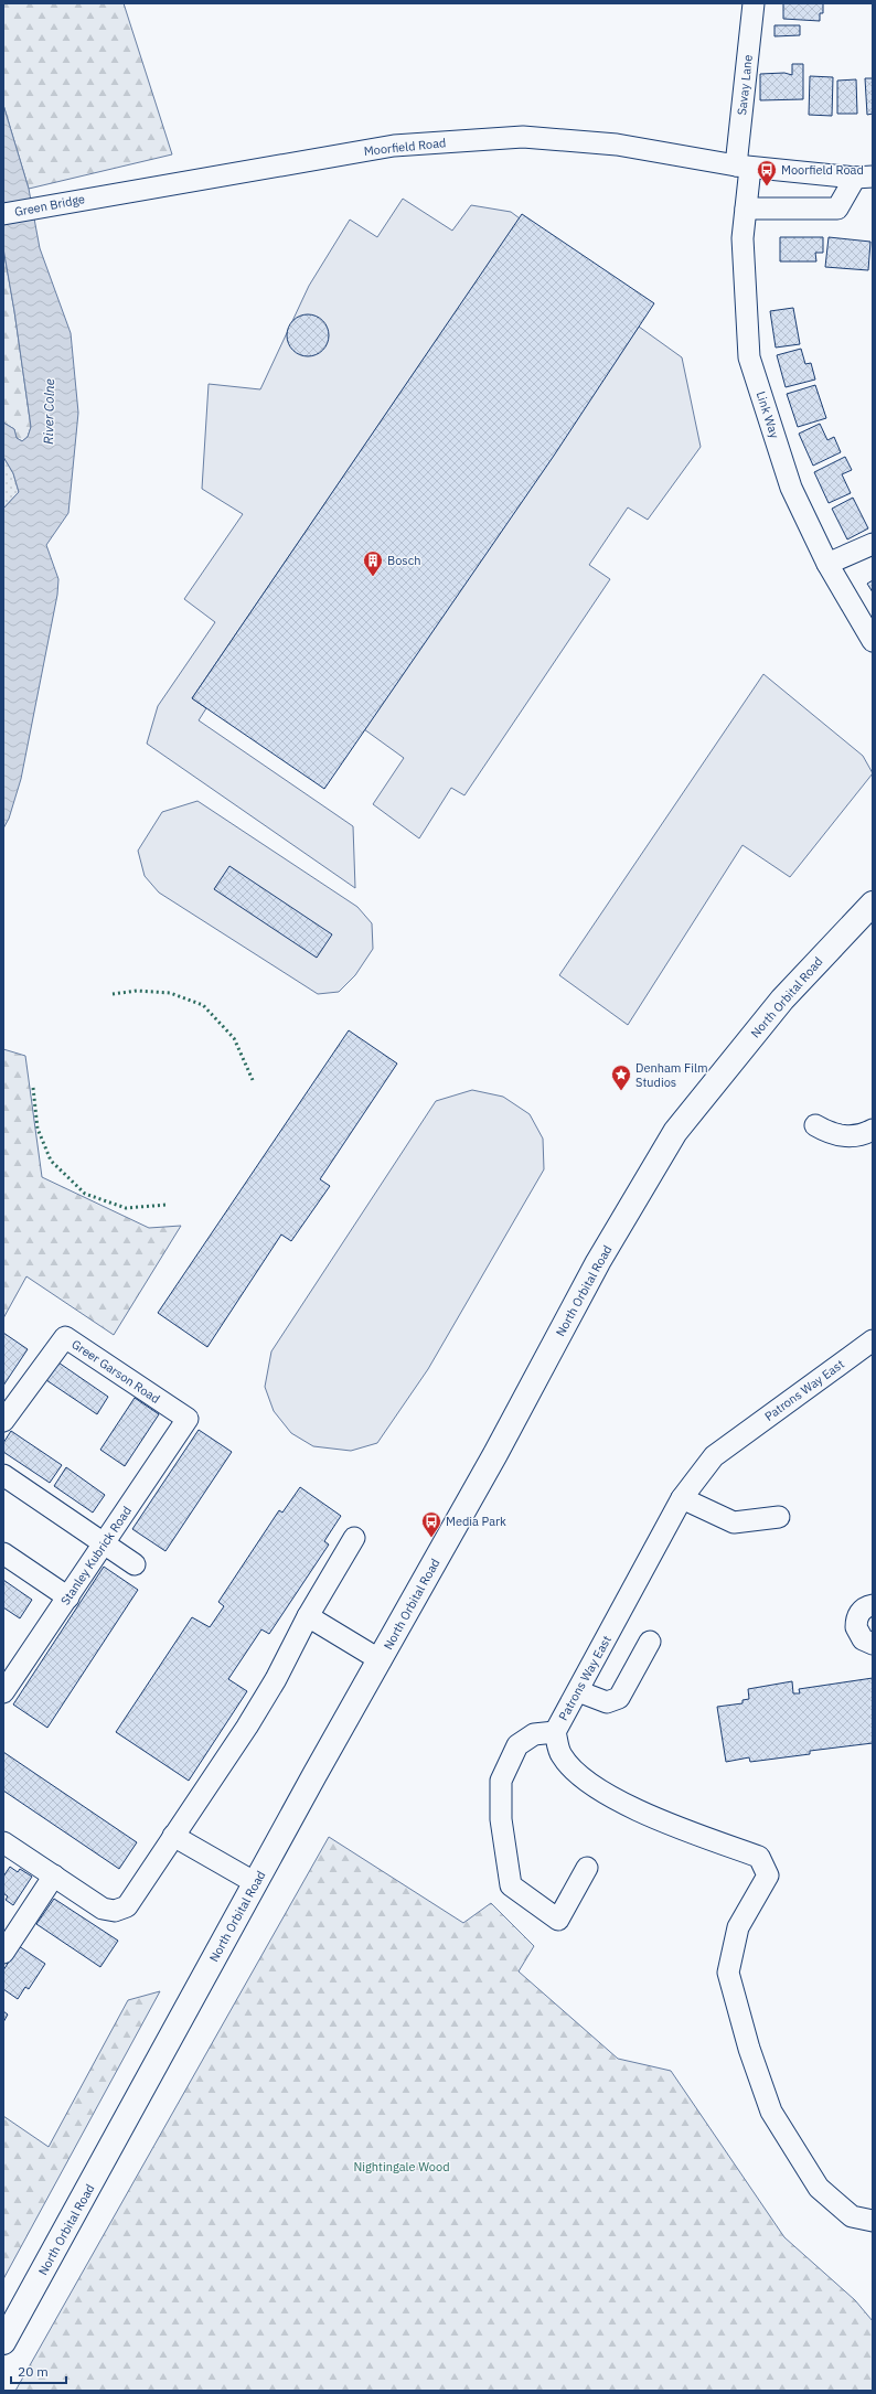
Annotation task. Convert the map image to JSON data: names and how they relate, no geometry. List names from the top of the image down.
{
  "streets": {
    "main road": ["North Orbital Road"],
    "street": [
      "Savay Lane",
      "Moorfield Road",
      "Green Bridge",
      "Link Way",
      "Greer Garson Road",
      "Patrons Way East",
      "Stanley Kubrick Road"
    ]
  },
  "crossings": [
    ["Savay Lane", "Moorfield Road"],
    ["Savay Lane", "Link Way"],
    ["Moorfield Road", "Green Bridge"],
    ["Moorfield Road", "Link Way"],
    ["Greer Garson Road", "Stanley Kubrick Road"]
  ],
  "water": ["River Colne"],
  "parks": ["Nightingale Wood"],
  "places": {
    "bus stop": ["Moorfield Road", "Media Park"],
    "building": ["Bosch"],
    "place": ["Denham Film Studios"]
  },
  "scale_bar": "20 m"
}
